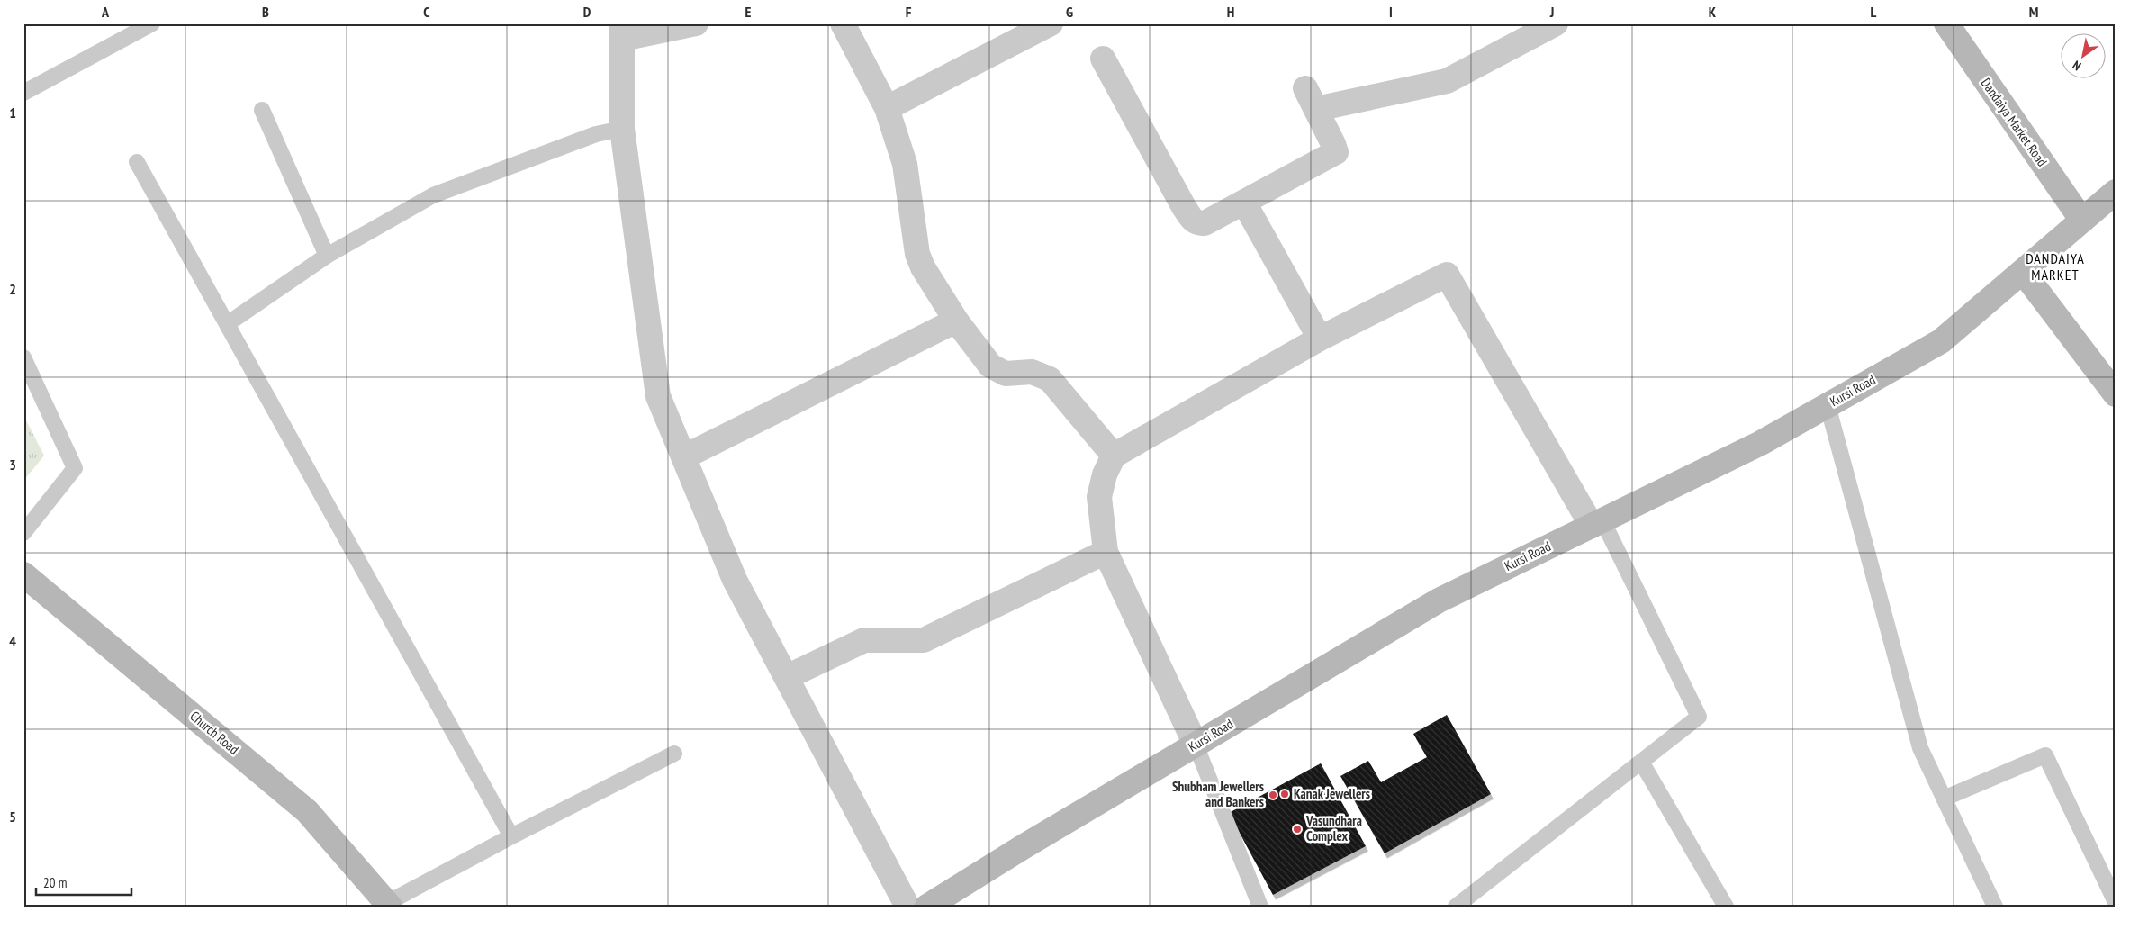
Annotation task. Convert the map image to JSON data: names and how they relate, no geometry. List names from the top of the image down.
{
  "streets": {
    "main road": ["Dandaiya Market Road", "Kursi Road", "Church Road"]
  },
  "crossings": [
    ["Dandaiya Market Road", "Kursi Road"]
  ],
  "districts": ["DANDAIYA MARKET"],
  "places": ["Kanak Jewellers", "Shubham Jewellers and Bankers", "Vasundhara Complex"],
  "scale_bar": "20 m",
  "north": "bottom left",
  "grid": {
    "columns": [
      "A",
      "B",
      "C",
      "D",
      "E",
      "F",
      "G",
      "H",
      "I",
      "J",
      "K",
      "L",
      "M"
    ],
    "rows": [
      "1",
      "2",
      "3",
      "4",
      "5"
    ]
  }
}
